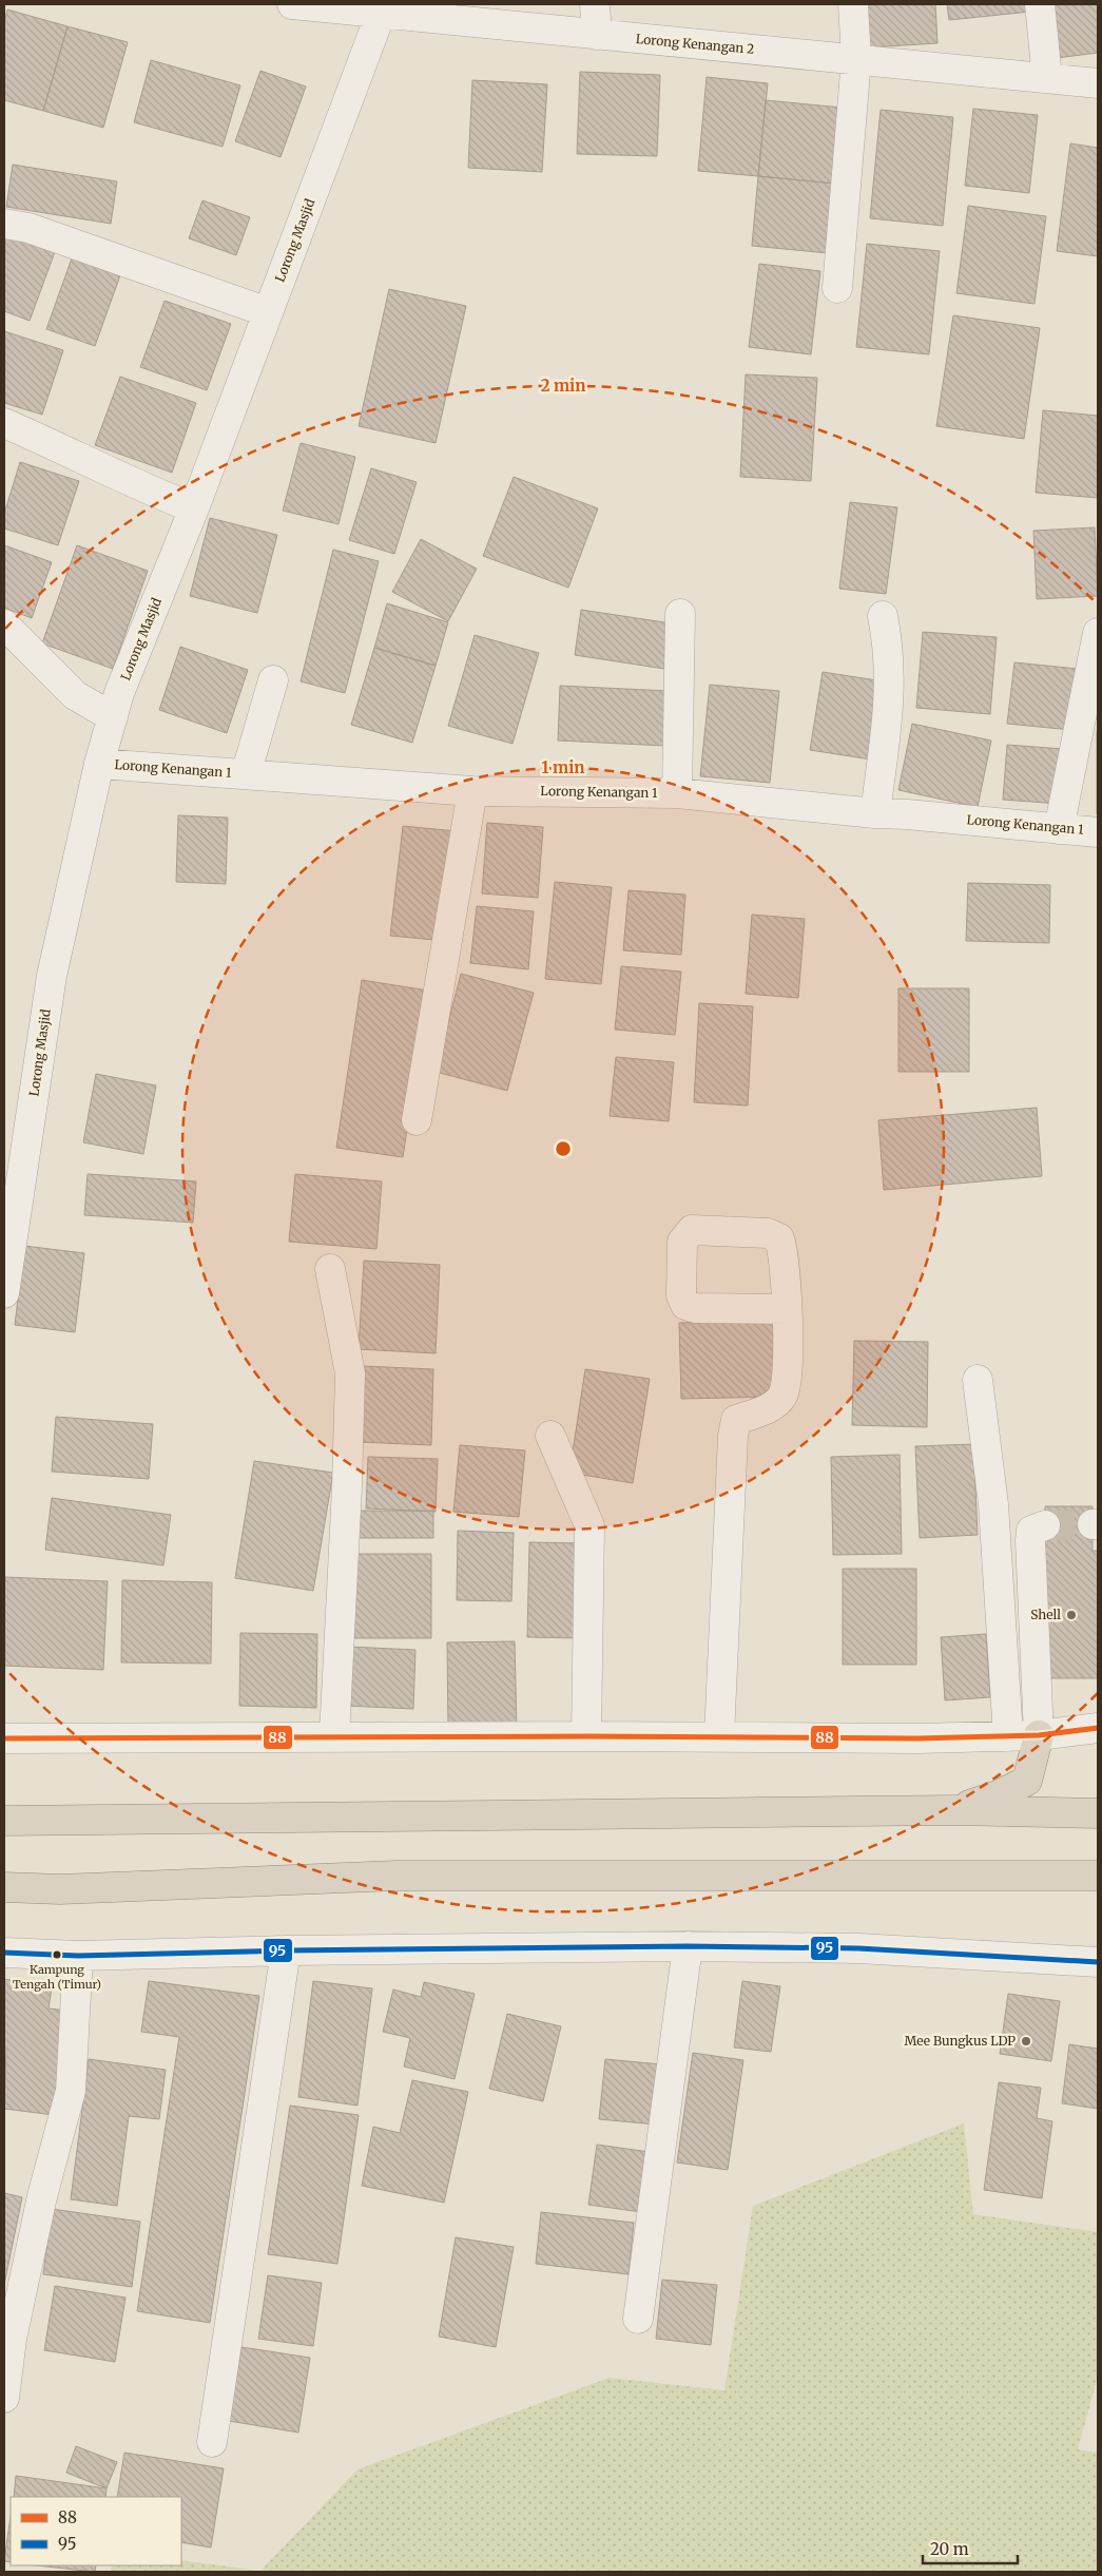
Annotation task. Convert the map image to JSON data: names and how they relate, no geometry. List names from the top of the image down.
{
  "streets": {
    "street": ["Lorong Kenangan 2", "Lorong Masjid", "Lorong Kenangan 1"]
  },
  "crossings": [
    ["Lorong Kenangan 2", "Lorong Masjid"],
    ["Lorong Masjid", "Lorong Kenangan 1"]
  ],
  "places": ["Shell", "Kampung Tengah (Timur)", "Mee Bungkus LDP"],
  "lines": ["transit line 88", "transit line 95"],
  "legend": ["88", "95"],
  "scale_bar": "20 m",
  "rings": ["2 min", "1 min"]
}
